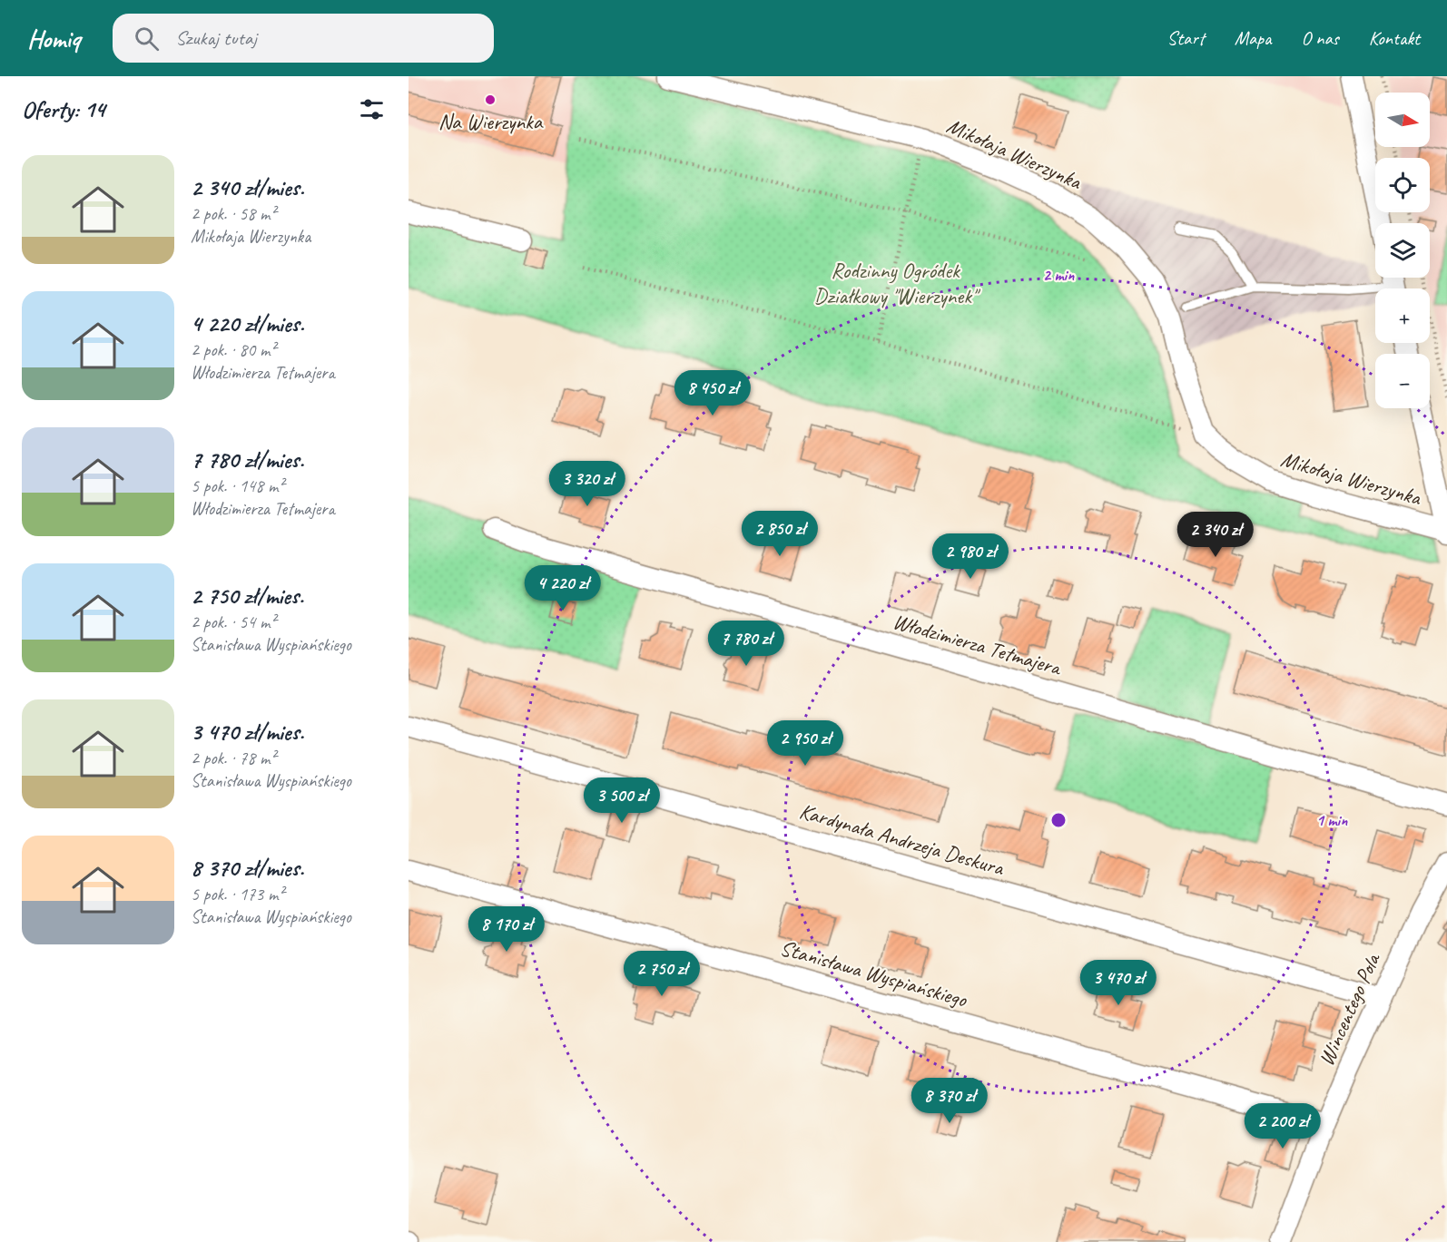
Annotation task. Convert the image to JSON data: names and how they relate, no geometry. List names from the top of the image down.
{
  "streets": {
    "street": [
      "Mikołaja Wierzynka",
      "Włodzimierza Tetmajera",
      "Kardynała Andrzeja Deskura",
      "Stanisława Wyspiańskiego",
      "Wincentego Pola"
    ]
  },
  "crossings": [
    ["Kardynała Andrzeja Deskura", "Wincentego Pola"],
    ["Stanisława Wyspiańskiego", "Wincentego Pola"]
  ],
  "parks": ["Rodzinny Ogródek Działkowy \"Wierzynek\""],
  "places": ["Na Wierzynka"],
  "north": "right",
  "page": {
    "header": "Homiq",
    "search": "Szukaj tutaj",
    "nav": [
      "Start",
      "Mapa",
      "O nas",
      "Kontakt"
    ],
    "heading": "Oferty: 14",
    "map_buttons": ["+", "−"],
    "list": [
      {
        "name": "2 340 zł/mies.",
        "note": "2 pok. · 58 m² · Mikołaja Wierzynka"
      },
      {
        "name": "4 220 zł/mies.",
        "note": "2 pok. · 80 m² · Włodzimierza Tetmajera"
      },
      {
        "name": "7 780 zł/mies.",
        "note": "5 pok. · 148 m² · Włodzimierza Tetmajera"
      },
      {
        "name": "2 750 zł/mies.",
        "note": "2 pok. · 54 m² · Stanisława Wyspiańskiego"
      },
      {
        "name": "3 470 zł/mies.",
        "note": "2 pok. · 78 m² · Stanisława Wyspiańskiego"
      },
      {
        "name": "8 370 zł/mies.",
        "note": "5 pok. · 173 m² · Stanisława Wyspiańskiego"
      }
    ],
    "price": [
      "8 450 zł",
      "3 320 zł",
      "2 850 zł",
      "2 340 zł",
      "2 980 zł",
      "4 220 zł",
      "7 780 zł",
      "2 950 zł",
      "3 500 zł",
      "8 170 zł",
      "2 750 zł",
      "3 470 zł",
      "8 370 zł",
      "2 200 zł"
    ]
  },
  "rings": ["2 min", "1 min"]
}
